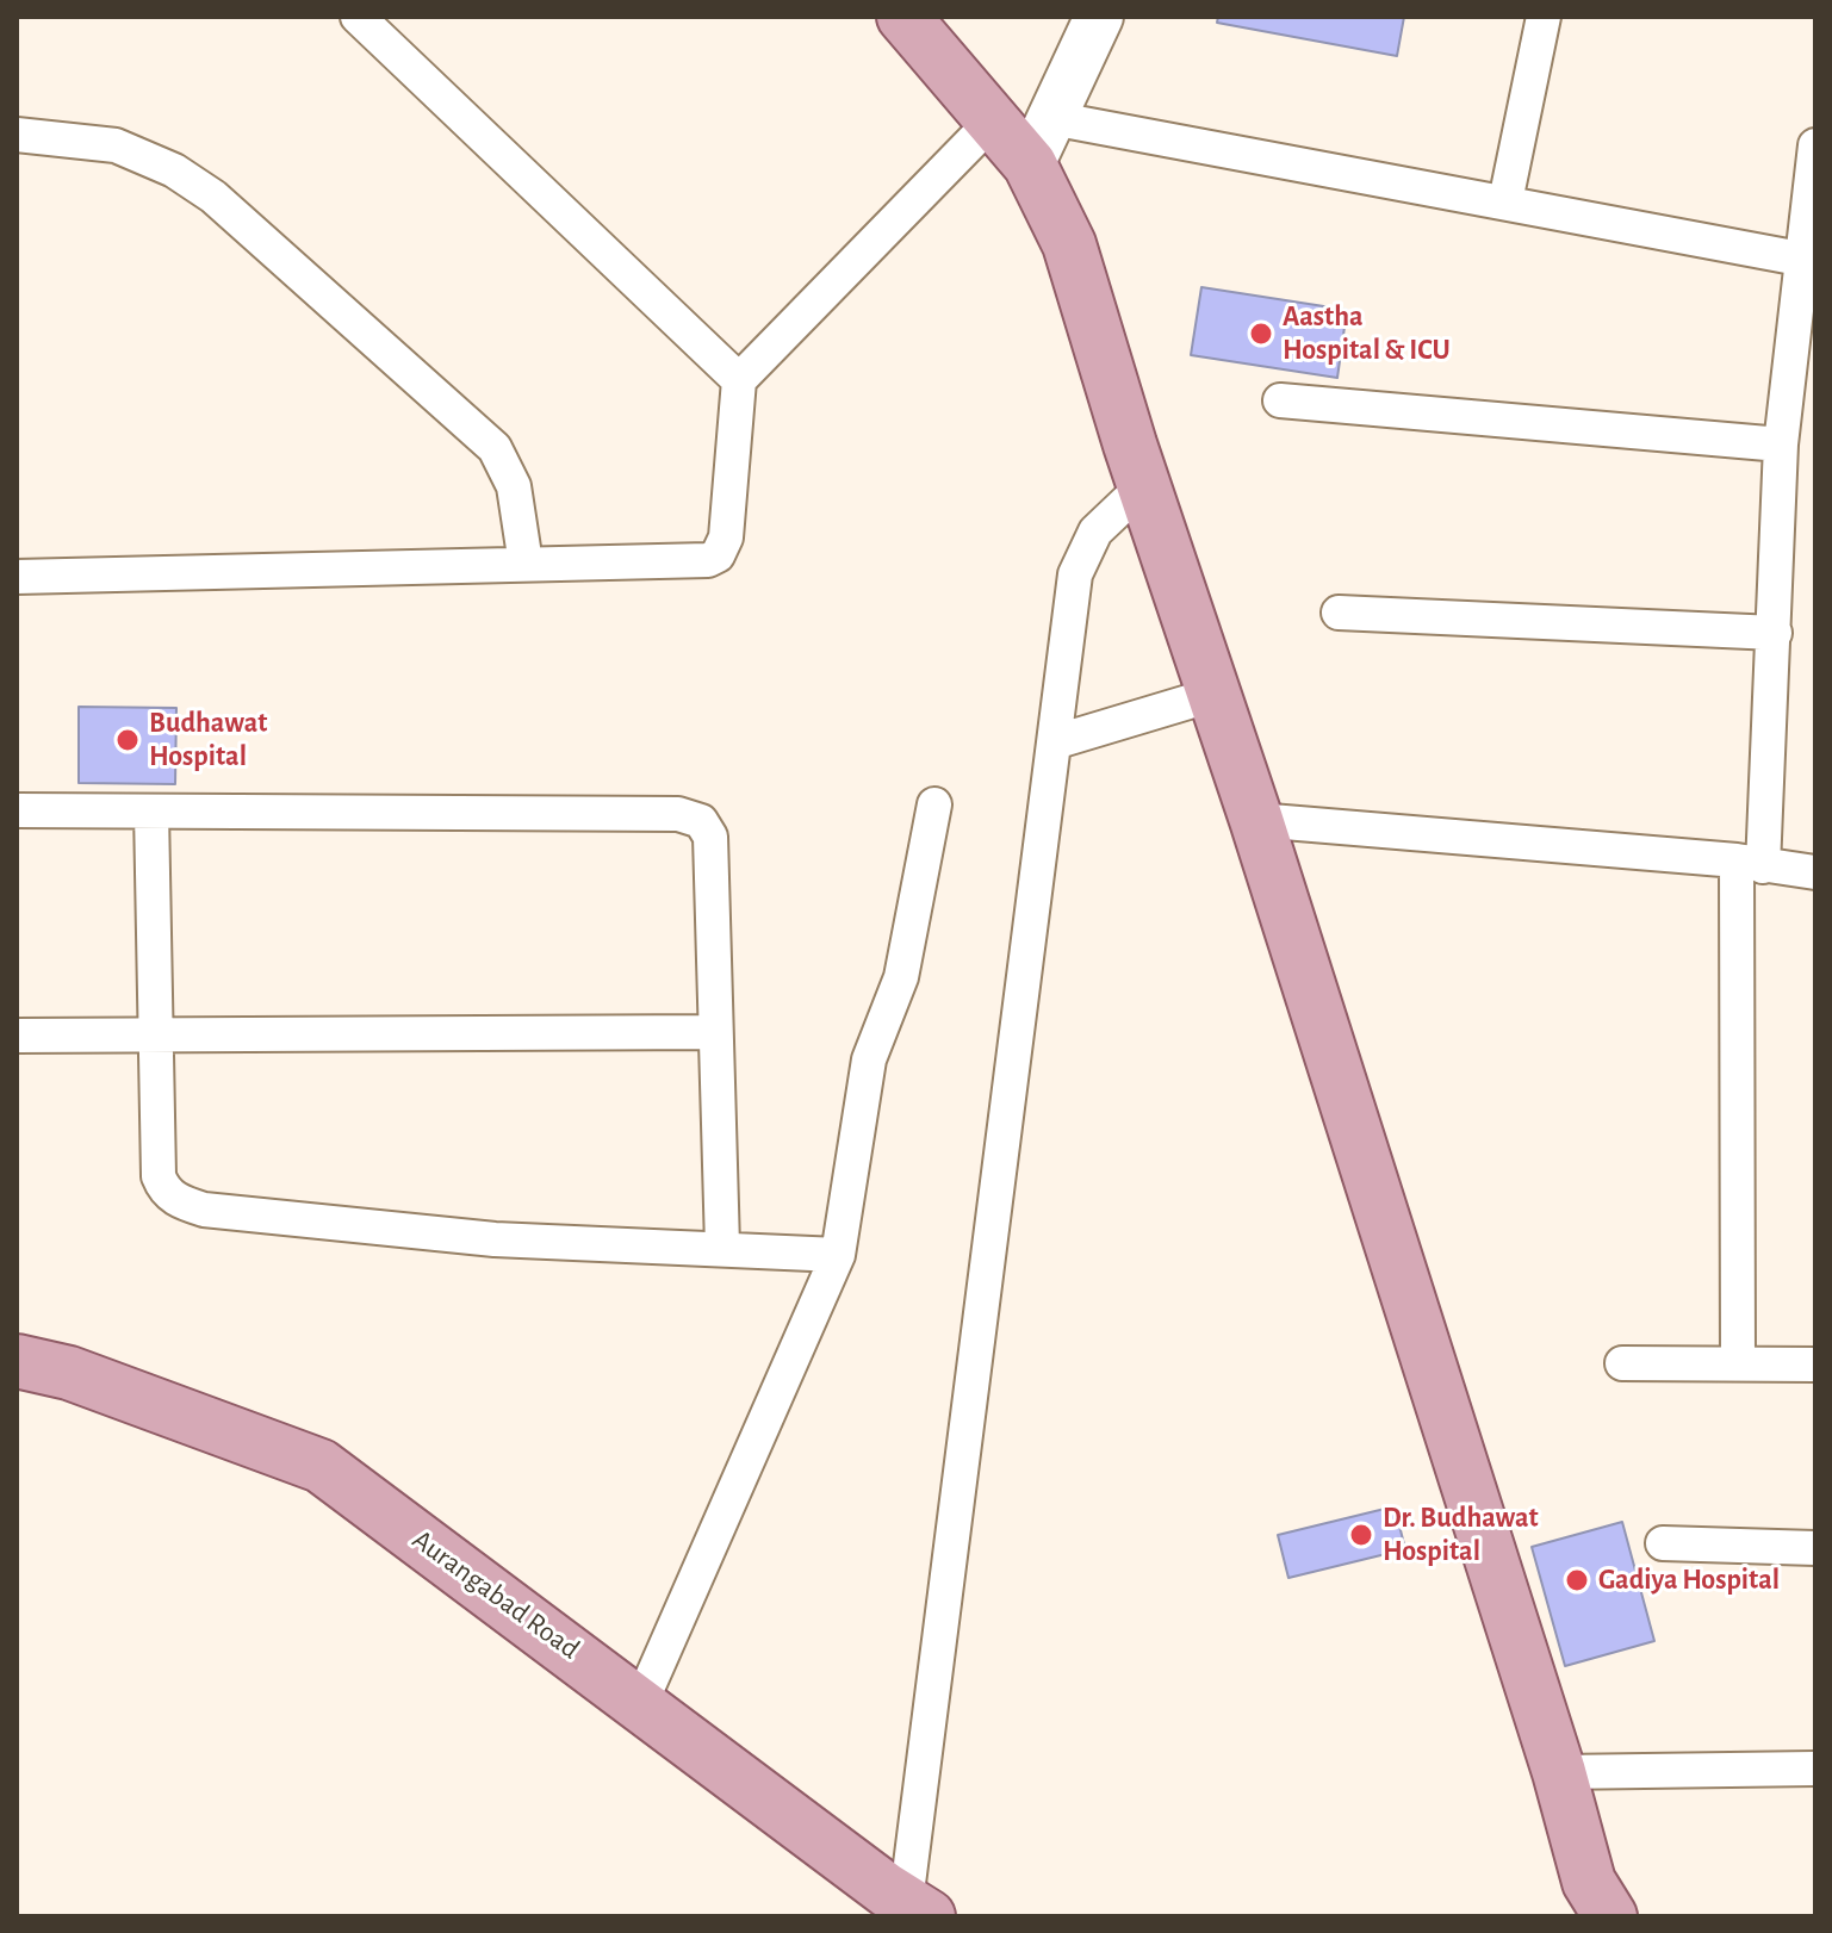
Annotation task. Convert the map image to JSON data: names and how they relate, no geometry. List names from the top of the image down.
{
  "streets": {
    "main road": ["Aurangabad Road"]
  },
  "places": [
    "Aastha Hospital & ICU",
    "Budhawat Hospital",
    "Dr. Budhawat Hospital",
    "Gadiya Hospital"
  ]
}
